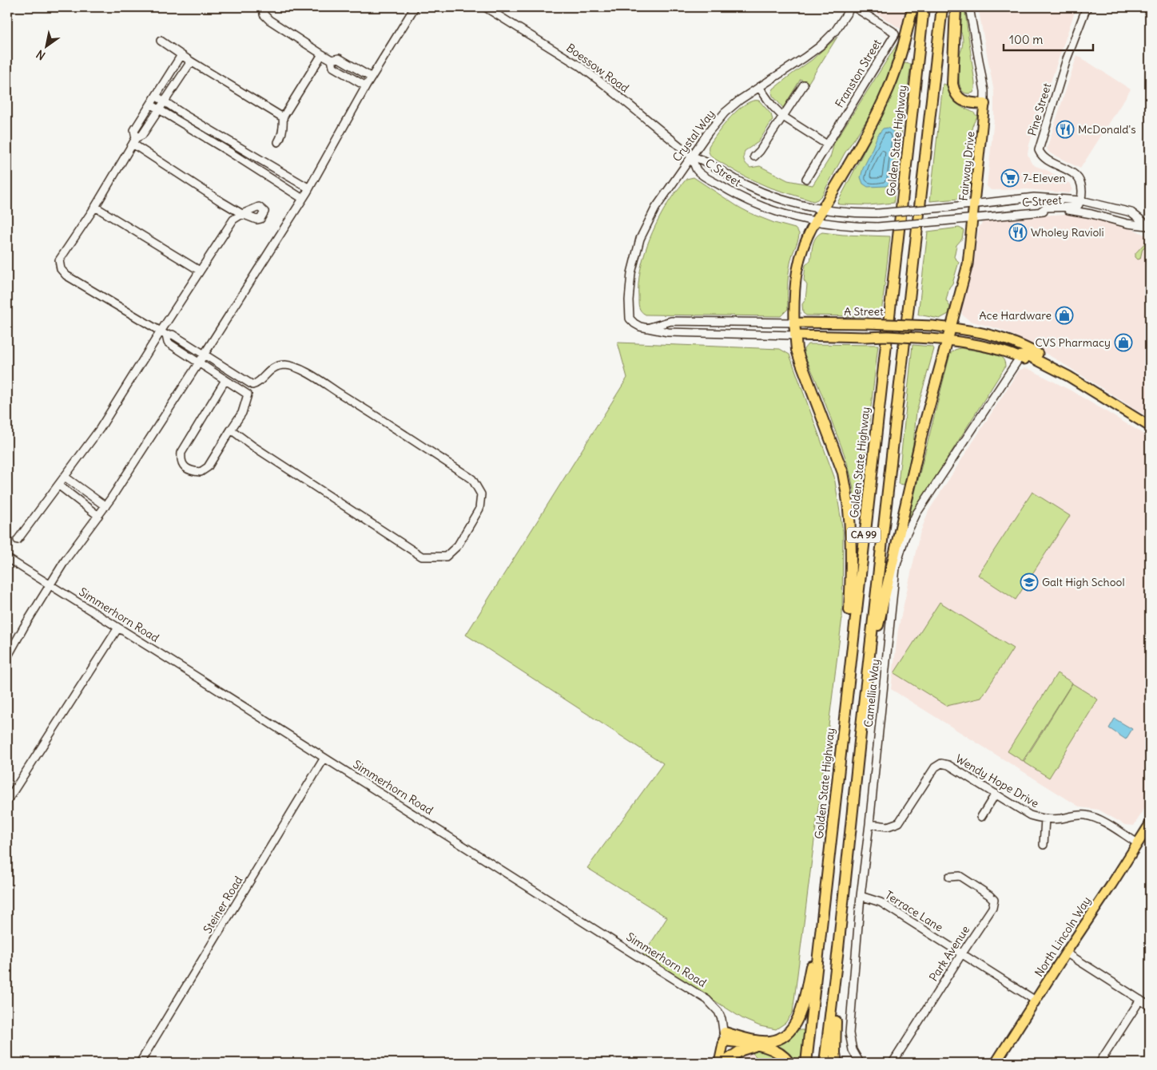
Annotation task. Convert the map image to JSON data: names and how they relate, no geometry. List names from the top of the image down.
{
  "streets": {
    "highway": ["Golden State Highway", "CA 99"],
    "main road": [
      "Fairway Drive",
      "A Street",
      "Simmerhorn Road",
      "North Lincoln Way"
    ],
    "street": [
      "Boessow Road",
      "Franston Street",
      "Pine Street",
      "Crystal Way",
      "C Street",
      "Camellia Way",
      "Wendy Hope Drive",
      "Steiner Road",
      "Terrace Lane",
      "Park Avenue"
    ]
  },
  "crossings": [
    ["Boessow Road", "Crystal Way"],
    ["Boessow Road", "C Street"],
    ["Pine Street", "C Street"],
    ["Crystal Way", "C Street"],
    ["Crystal Way", "A Street"],
    ["Fairway Drive", "C Street"],
    ["Fairway Drive", "A Street"],
    ["A Street", "Camellia Way"],
    ["Simmerhorn Road", "Steiner Road"],
    ["Camellia Way", "Wendy Hope Drive"],
    ["Camellia Way", "Terrace Lane"],
    ["Wendy Hope Drive", "North Lincoln Way"],
    ["Terrace Lane", "North Lincoln Way"],
    ["Terrace Lane", "Park Avenue"]
  ],
  "places": {
    "restaurant": ["McDonald's", "Wholey Ravioli"],
    "supermarket": ["7-Eleven"],
    "shop": ["Ace Hardware", "CVS Pharmacy"],
    "school or university": ["Galt High School"]
  },
  "scale_bar": "100 m",
  "north": "bottom left"
}
